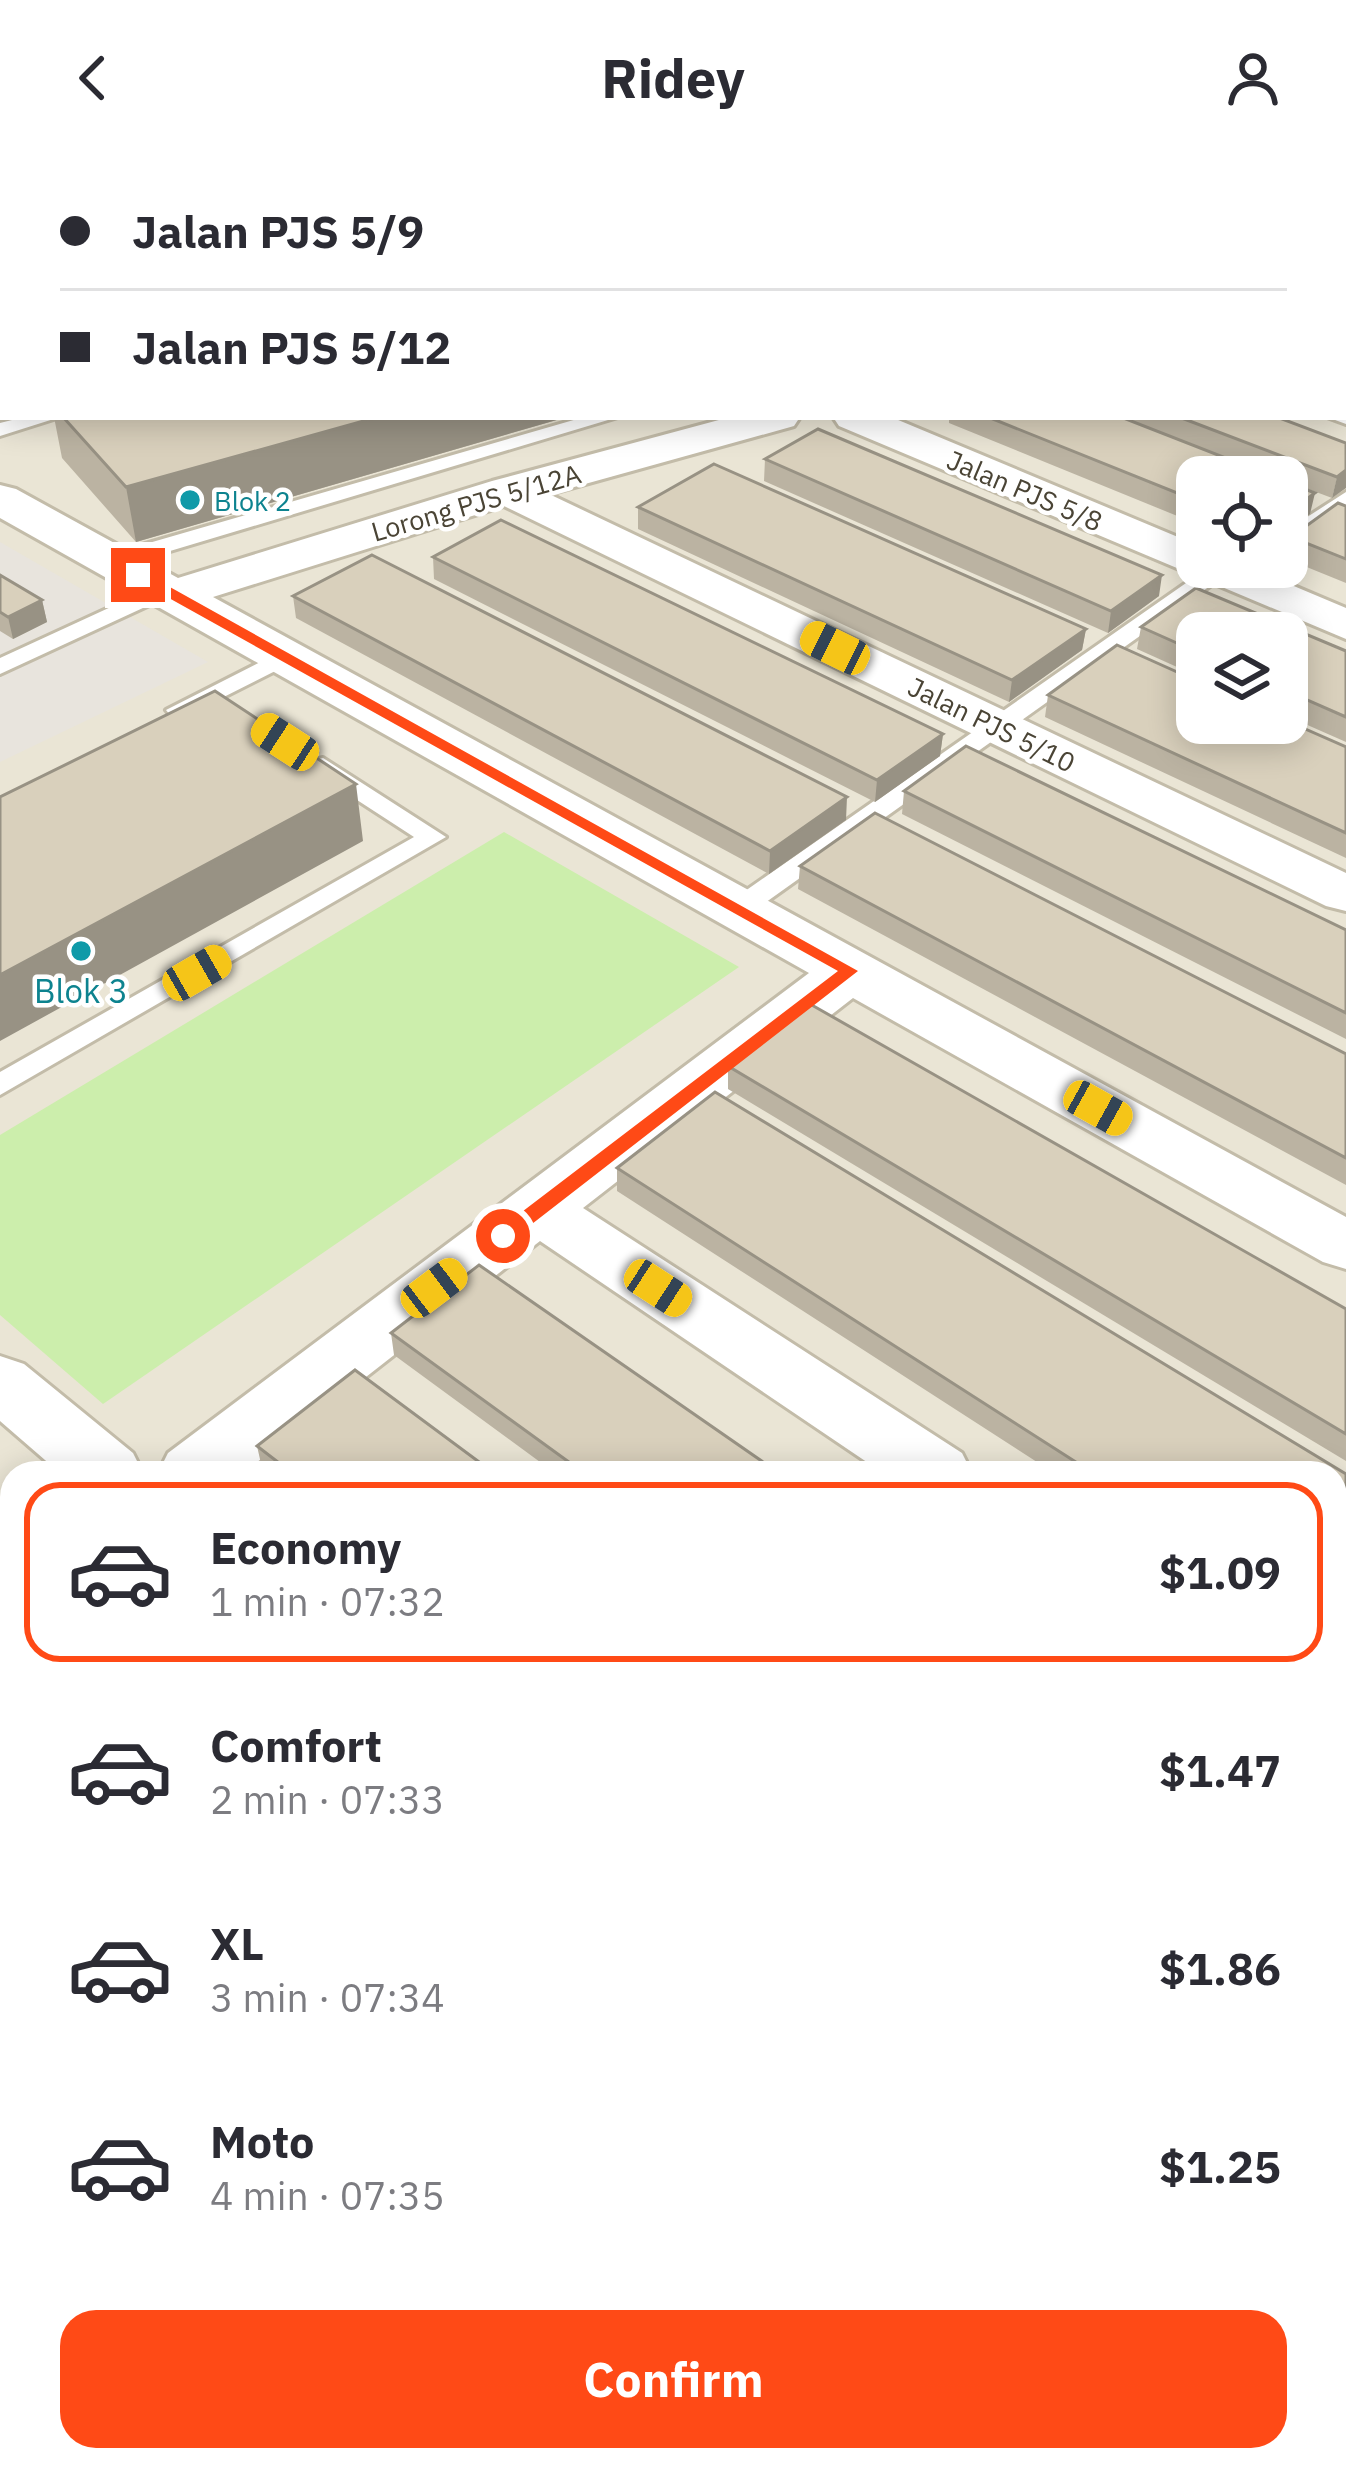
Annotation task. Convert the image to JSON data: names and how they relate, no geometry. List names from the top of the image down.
{
  "streets": {
    "street": ["Jalan PJS 5/8", "Lorong PJS 5/12A", "Jalan PJS 5/10"]
  },
  "crossings": [
    ["Lorong PJS 5/12A", "Jalan PJS 5/10"]
  ],
  "places": ["Blok 2", "Blok 3"],
  "page": {
    "header": "Ridey",
    "banner": ["Jalan PJS 5/9", "Jalan PJS 5/12"],
    "list": [
      {
        "name": "Economy",
        "note": "1 min · 07:32",
        "value": "$1.09"
      },
      {
        "name": "Comfort",
        "note": "2 min · 07:33",
        "value": "$1.47"
      },
      {
        "name": "XL",
        "note": "3 min · 07:34",
        "value": "$1.86"
      },
      {
        "name": "Moto",
        "note": "4 min · 07:35",
        "value": "$1.25"
      }
    ],
    "buttons": "Confirm"
  }
}
